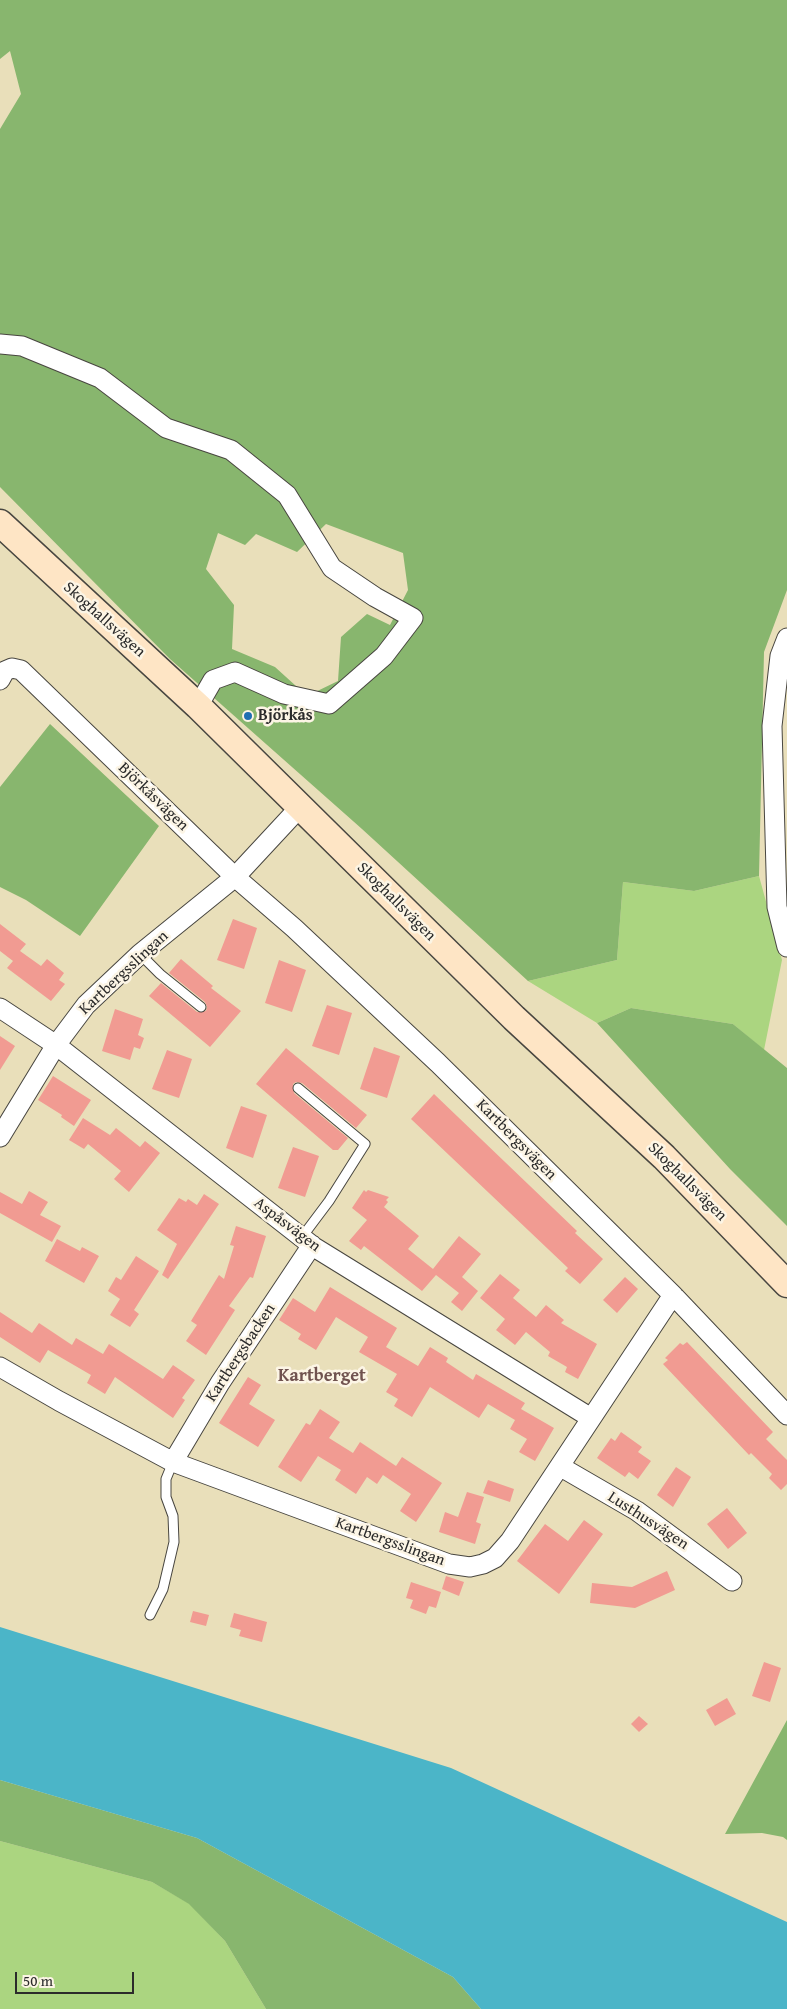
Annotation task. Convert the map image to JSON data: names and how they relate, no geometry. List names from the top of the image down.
{
  "streets": {
    "main road": ["Skoghallsvägen"],
    "street": [
      "Björkåsvägen",
      "Kartbergsslingan",
      "Kartbergsvägen",
      "Aspåsvägen",
      "Kartbergsbacken",
      "Lusthusvägen"
    ]
  },
  "crossings": [
    ["Björkåsvägen", "Kartbergsslingan"],
    ["Björkåsvägen", "Kartbergsvägen"],
    ["Kartbergsslingan", "Kartbergsvägen"],
    ["Kartbergsslingan", "Aspåsvägen"],
    ["Kartbergsslingan", "Kartbergsbacken"],
    ["Kartbergsslingan", "Lusthusvägen"],
    ["Aspåsvägen", "Kartbergsbacken"]
  ],
  "districts": ["Kartberget"],
  "places": ["Björkås"],
  "scale_bar": "50 m"
}
